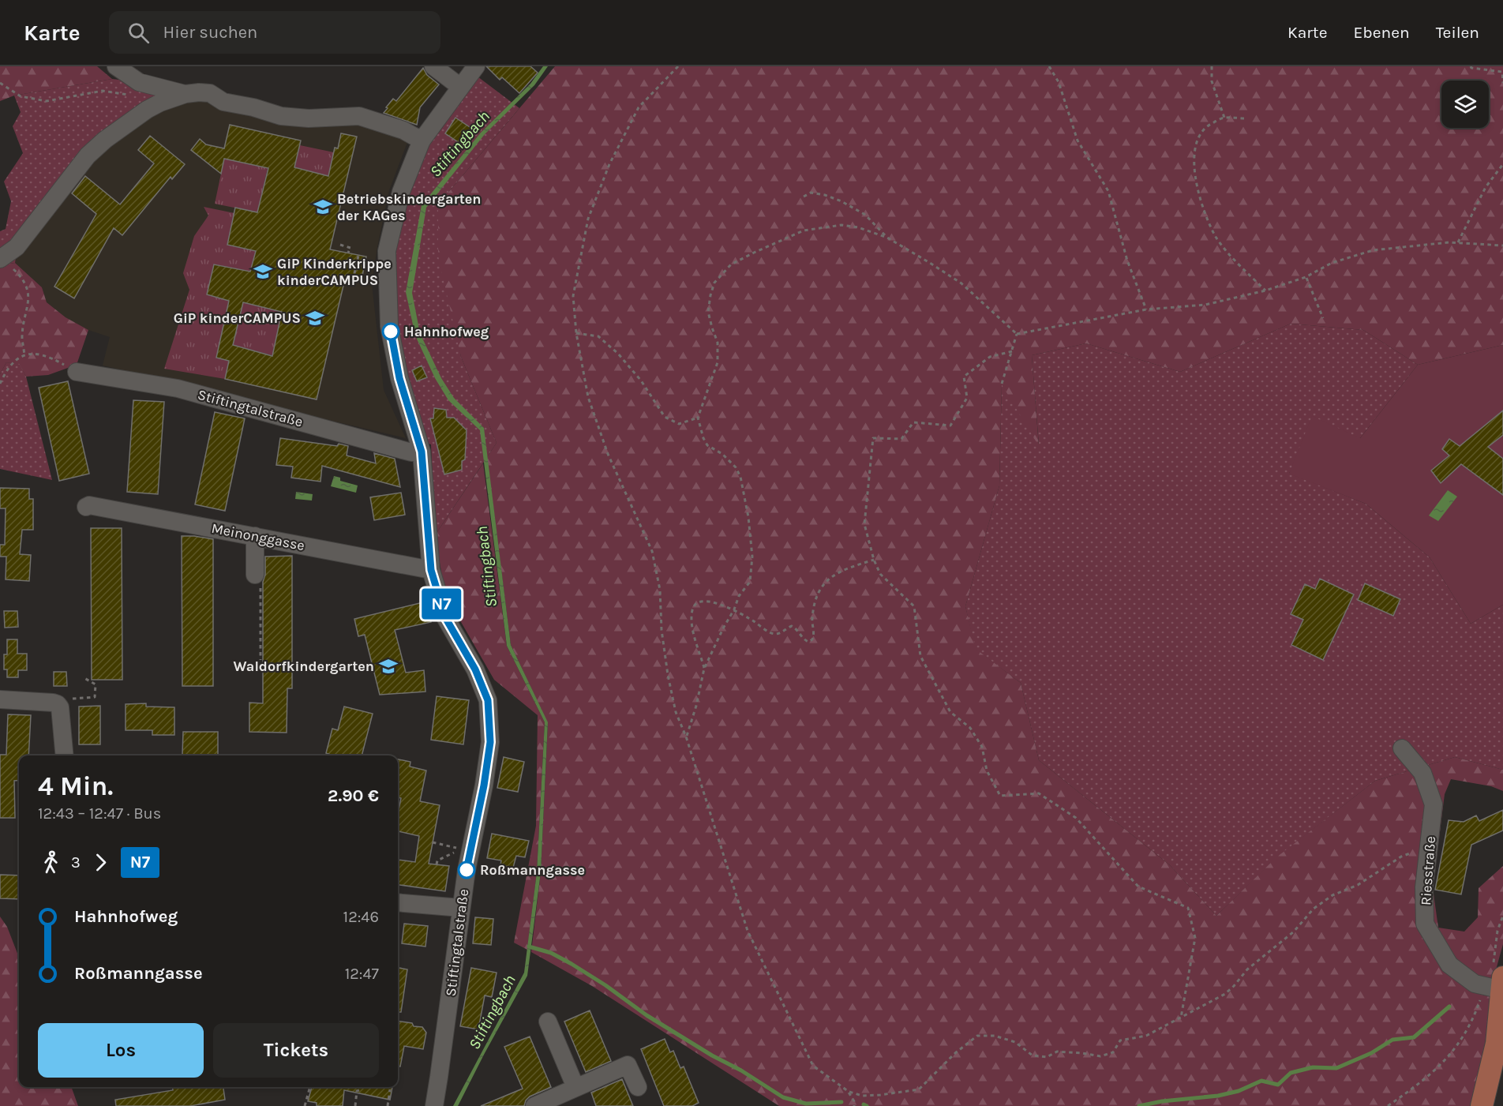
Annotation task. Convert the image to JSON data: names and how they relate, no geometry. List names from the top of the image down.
{
  "streets": {
    "street": ["Stiftingtalstraße", "Meinonggasse", "Riesstraße"]
  },
  "crossings": [
    ["Stiftingtalstraße", "Meinonggasse"]
  ],
  "water": ["Stiftingbach"],
  "places": {
    "school or university": [
      "Betriebskindergarten der KAGes",
      "GiP Kinderkrippe kinderCAMPUS",
      "GiP kinderCAMPUS",
      "Waldorfkindergarten"
    ],
    "other": ["Hahnhofweg", "Roßmanngasse"]
  },
  "lines": ["bus line N7"],
  "page": {
    "header": "Karte",
    "search": "Hier suchen",
    "nav": ["Karte", "Ebenen", "Teilen"],
    "on_map": "N7",
    "heading": ["4 Min.", "12:43 – 12:47 · Bus", "2.90 €"],
    "legs": ["3", "N7"],
    "list": [
      {
        "name": "Hahnhofweg",
        "value": "12:46"
      },
      {
        "name": "Roßmanngasse",
        "value": "12:47"
      }
    ],
    "buttons": ["Los", "Tickets"]
  }
}
